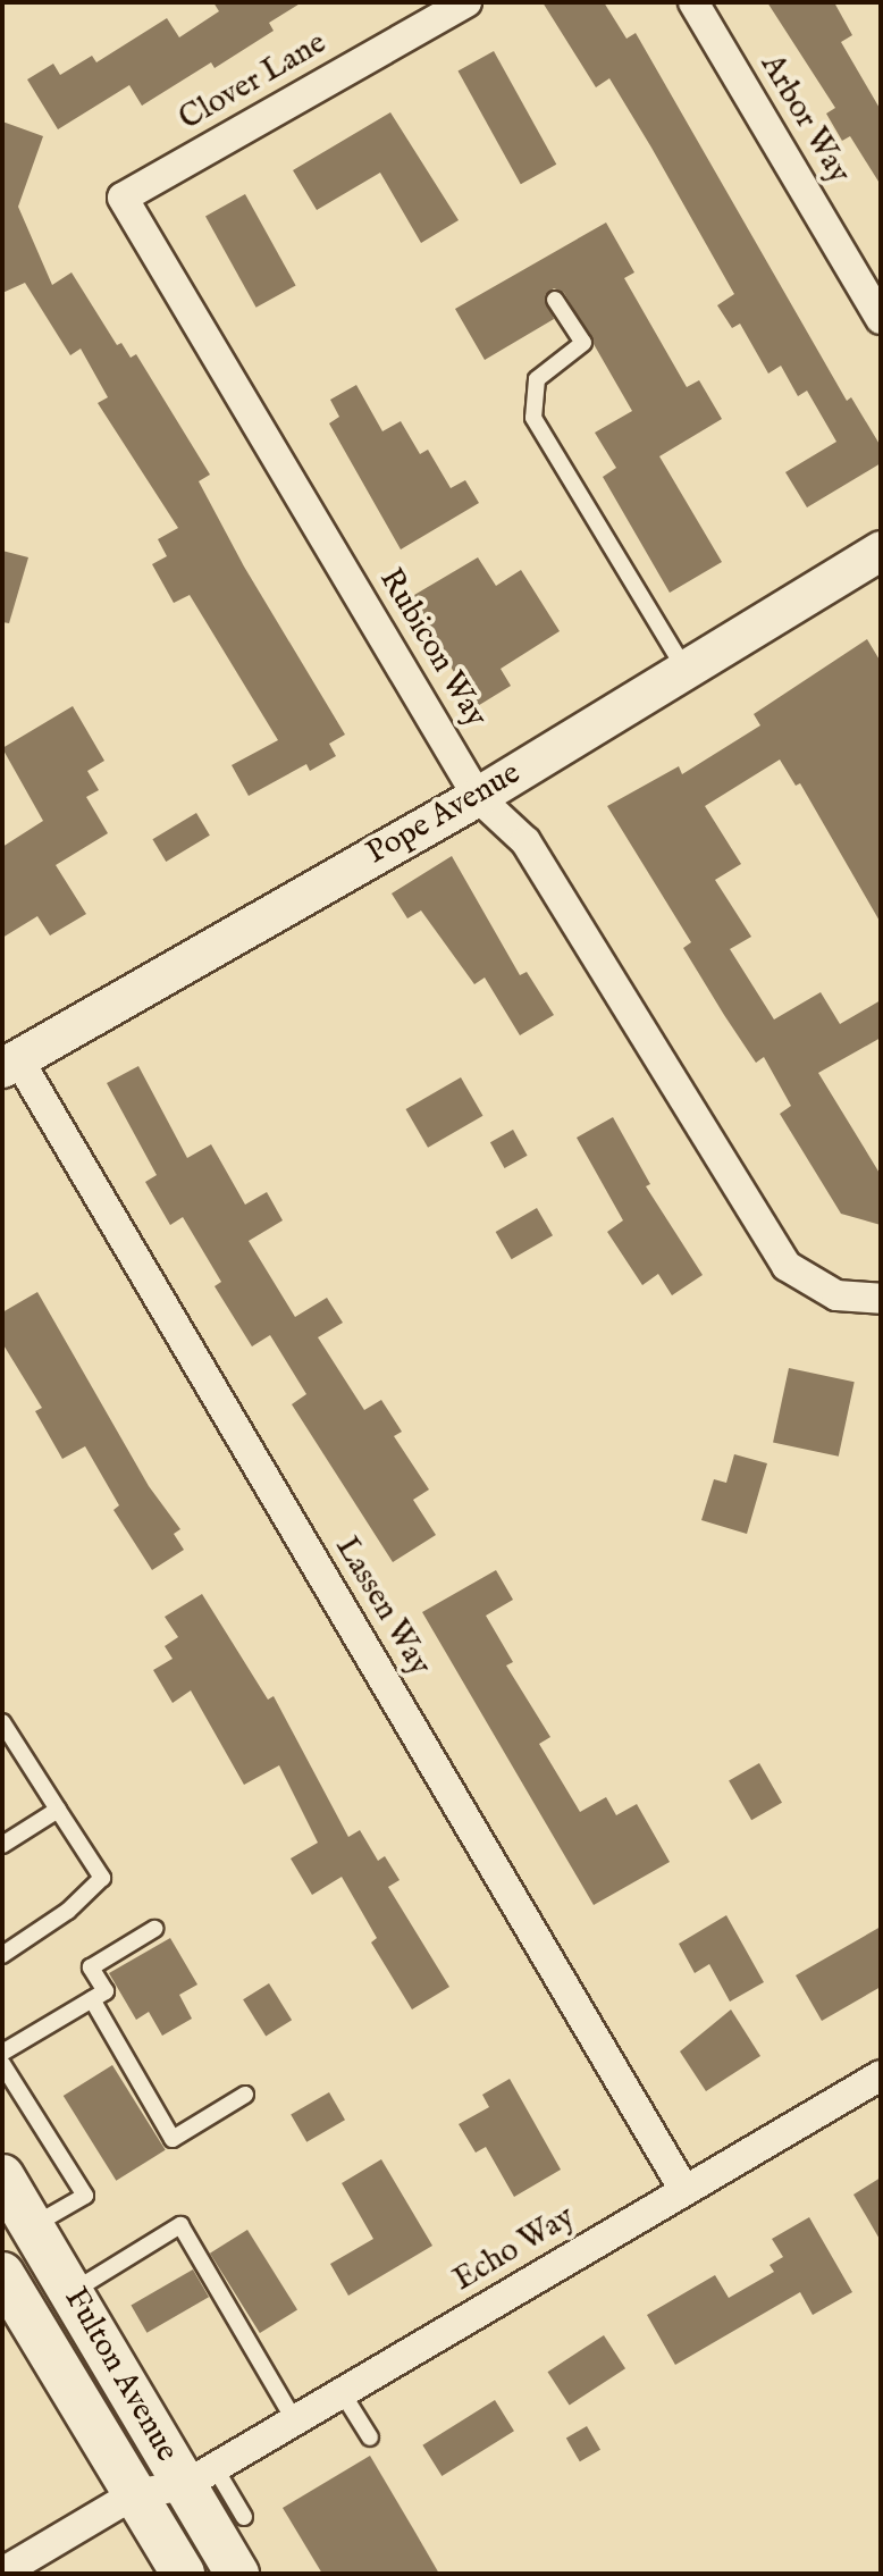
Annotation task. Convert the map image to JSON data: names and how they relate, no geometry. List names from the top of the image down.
{
  "streets": {
    "main road": ["Fulton Avenue"],
    "street": [
      "Clover Lane",
      "Arbor Way",
      "Rubicon Way",
      "Pope Avenue",
      "Lassen Way",
      "Echo Way"
    ]
  },
  "crossings": [
    ["Clover Lane", "Rubicon Way"],
    ["Rubicon Way", "Pope Avenue"],
    ["Pope Avenue", "Lassen Way"],
    ["Lassen Way", "Echo Way"],
    ["Echo Way", "Fulton Avenue"]
  ]
}
